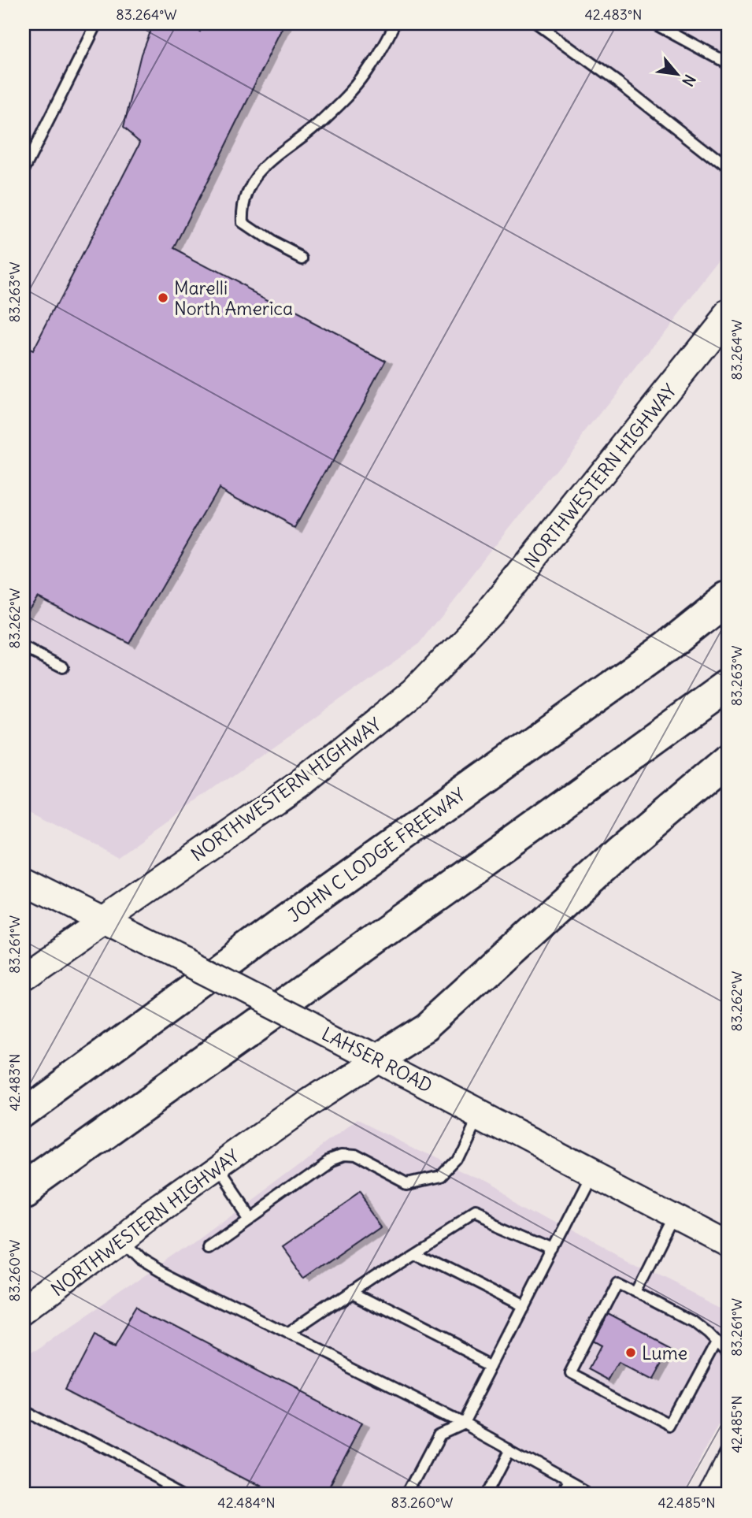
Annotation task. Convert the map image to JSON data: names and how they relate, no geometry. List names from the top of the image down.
{
  "streets": {
    "highway": ["JOHN C LODGE FREEWAY"],
    "main road": ["NORTHWESTERN HIGHWAY", "LAHSER ROAD"]
  },
  "crossings": [
    ["NORTHWESTERN HIGHWAY", "LAHSER ROAD"]
  ],
  "places": ["Marelli North America", "Lume"],
  "north": "bottom right",
  "coordinates": [
    "83.264°W",
    "42.483°N",
    "83.263°W",
    "83.262°W",
    "83.261°W",
    "83.260°W",
    "42.485°N",
    "42.484°N"
  ]
}
